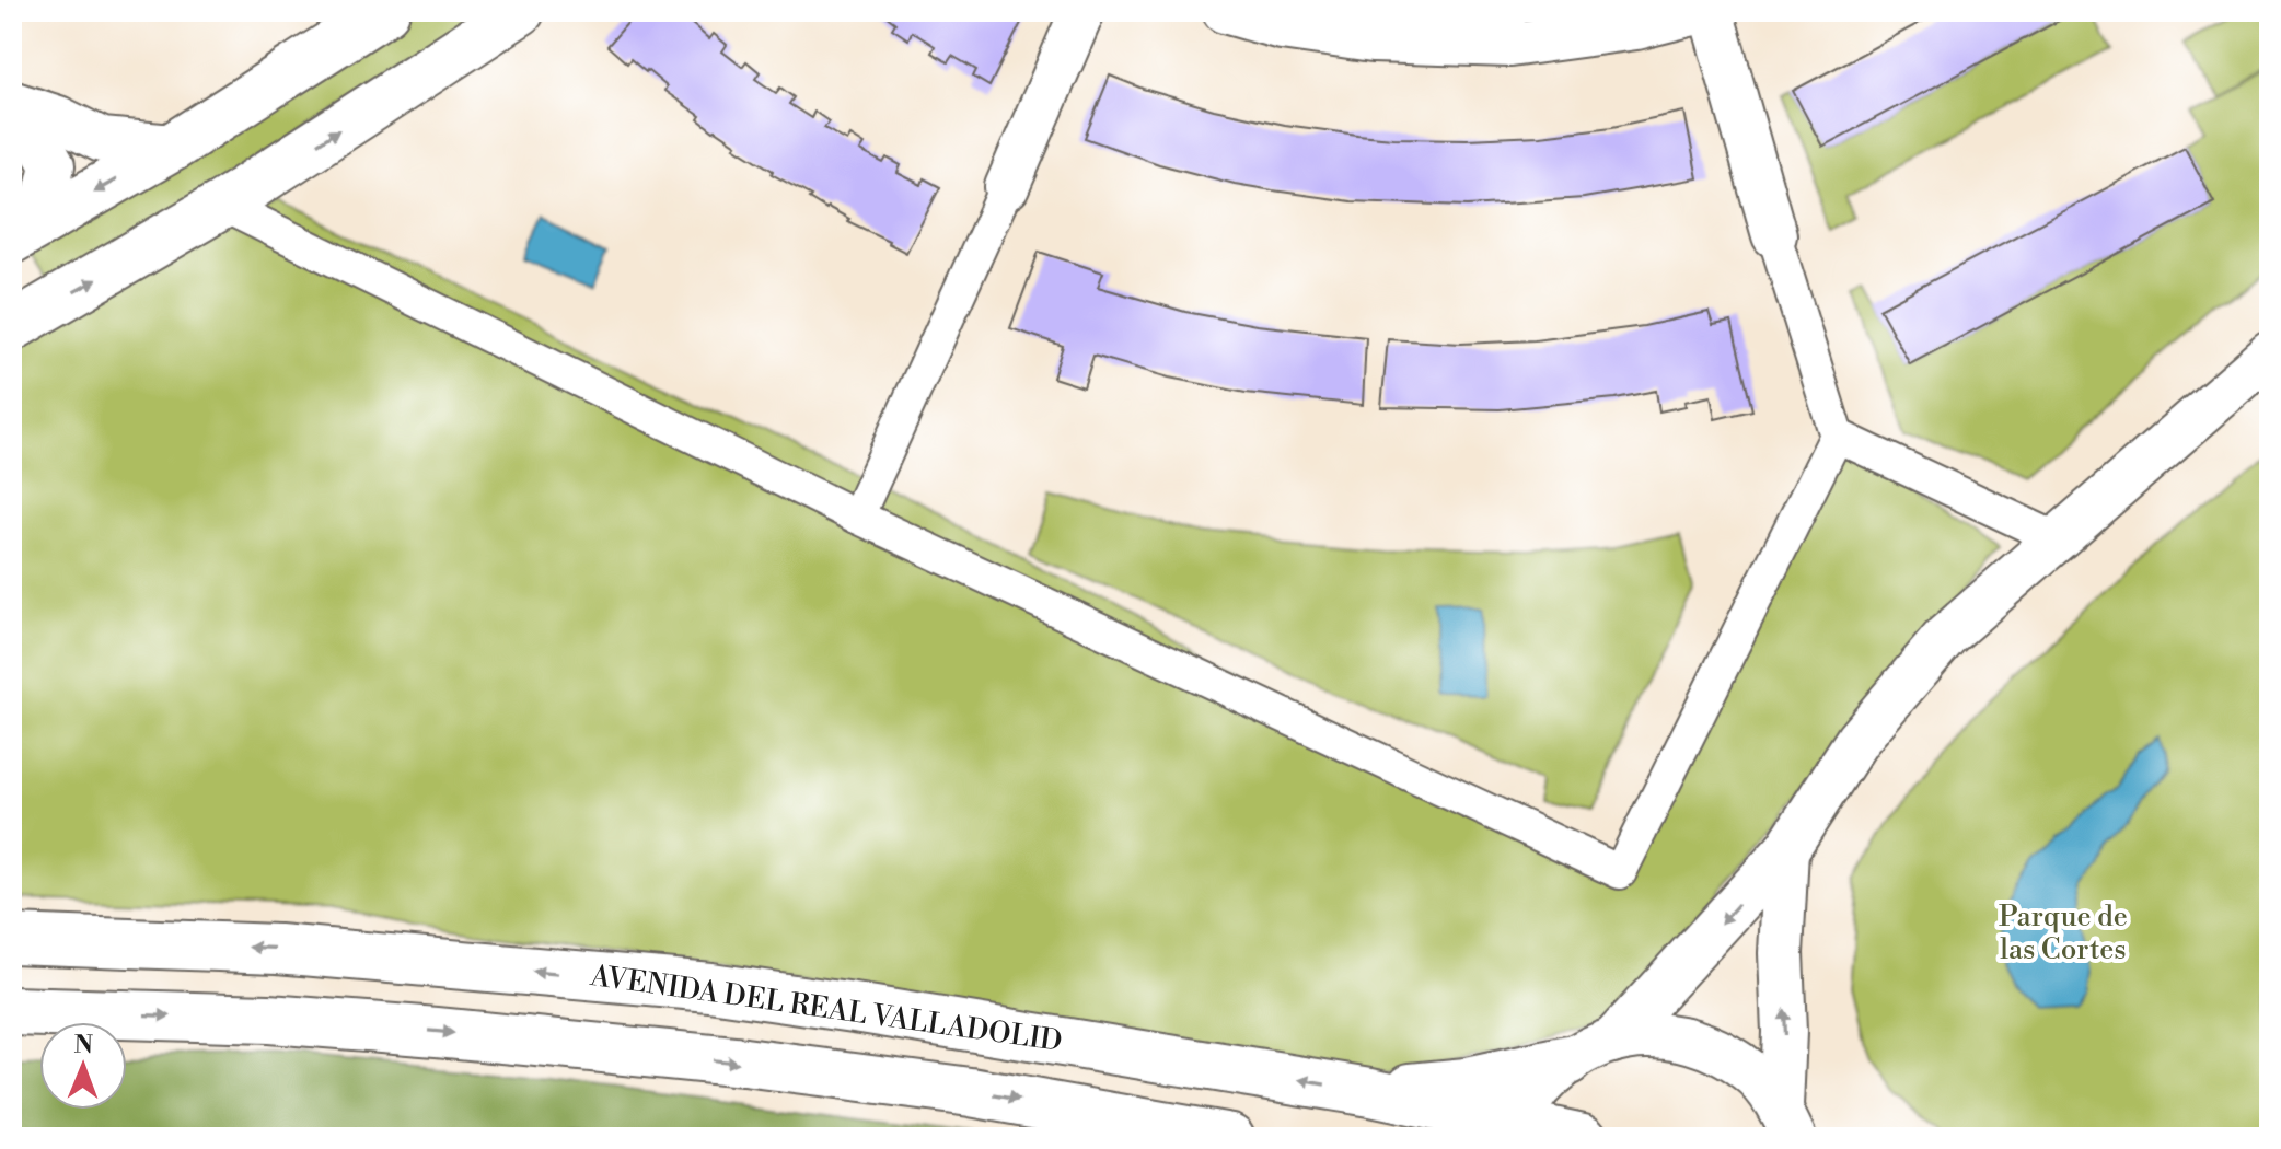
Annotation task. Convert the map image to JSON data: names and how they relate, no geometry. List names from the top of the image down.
{
  "streets": {
    "main road": ["AVENIDA DEL REAL VALLADOLID"]
  },
  "parks": ["Parque de las Cortes"],
  "north": "top"
}
